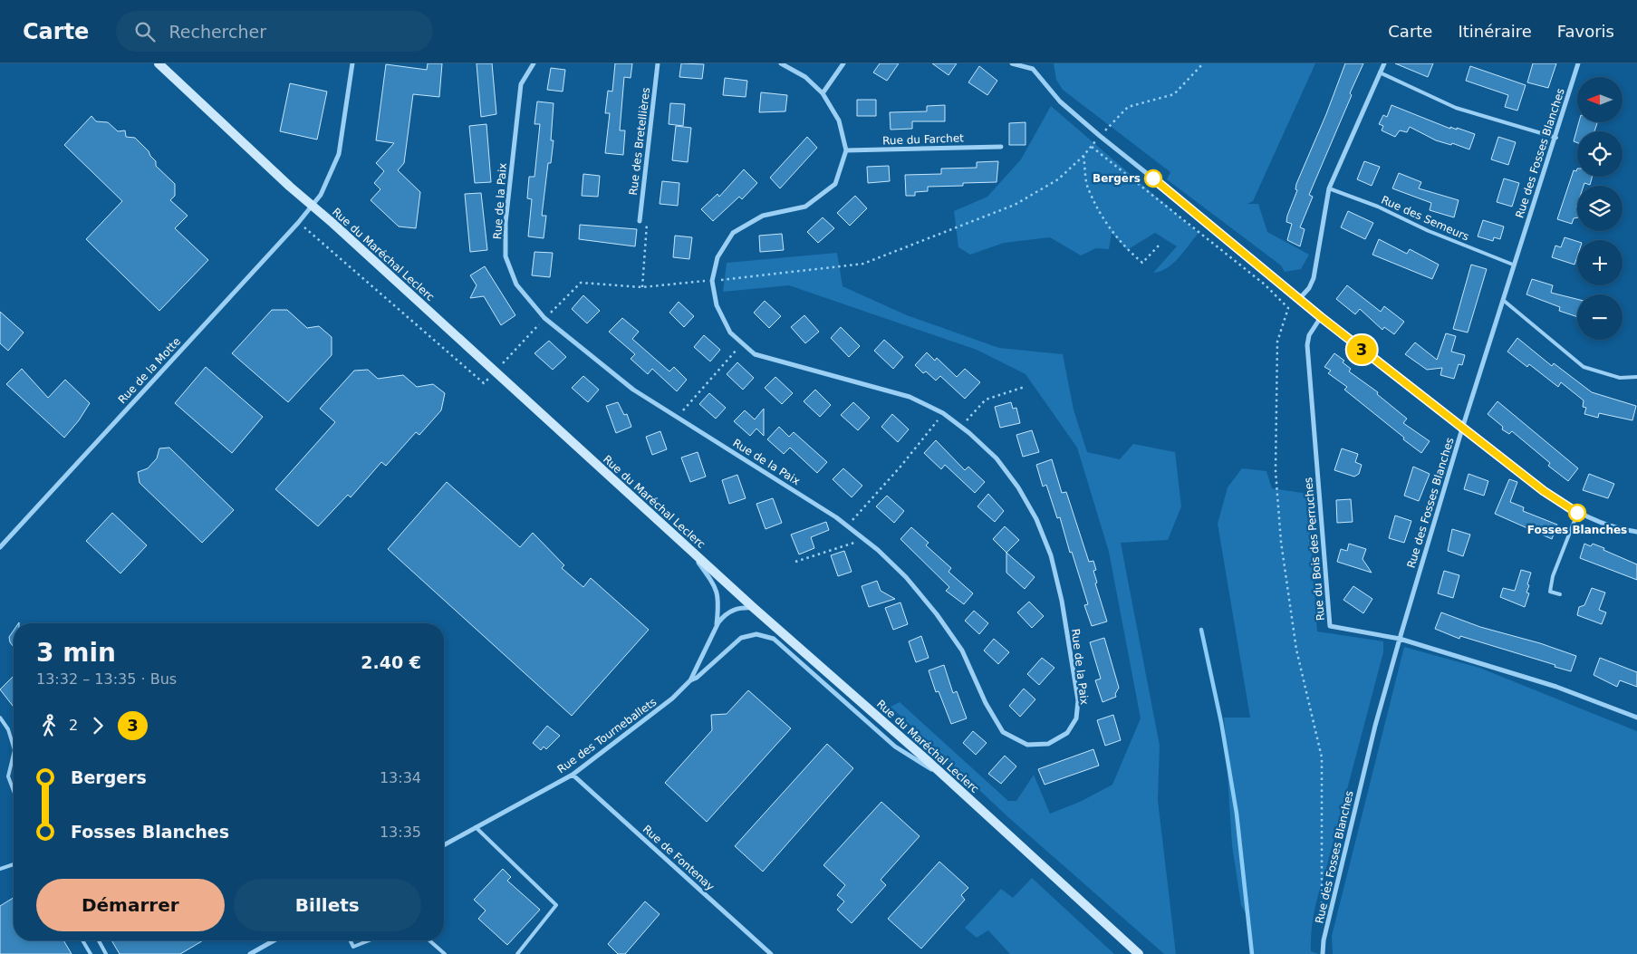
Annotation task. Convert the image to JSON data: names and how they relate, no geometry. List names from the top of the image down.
{
  "streets": {
    "main road": ["Rue du Maréchal Leclerc"],
    "street": [
      "Rue du Farchet",
      "Rue des Bretellières",
      "Rue des Fosses Blanches",
      "Rue de la Paix",
      "Rue de la Motte",
      "Rue du Bois des Perruches",
      "Rue des Tourneballets",
      "Rue de Fontenay"
    ],
    "lane": ["Rue des Semeurs"]
  },
  "crossings": [
    ["Rue du Farchet", "Rue de la Paix"],
    ["Rue des Fosses Blanches", "Rue des Semeurs"],
    ["Rue des Fosses Blanches", "Rue du Bois des Perruches"],
    ["Rue du Maréchal Leclerc", "Rue de la Motte"],
    ["Rue du Maréchal Leclerc", "Rue des Tourneballets"],
    ["Rue des Tourneballets", "Rue de Fontenay"]
  ],
  "places": ["Bergers", "Fosses Blanches"],
  "lines": ["bus line 3"],
  "north": "left",
  "page": {
    "header": "Carte",
    "search": "Rechercher",
    "nav": ["Carte", "Itinéraire", "Favoris"],
    "on_map": "3",
    "map_buttons": ["+", "−"],
    "heading": ["3 min", "13:32 – 13:35 · Bus", "2.40 €"],
    "legs": ["2", "3"],
    "list": [
      {
        "name": "Bergers",
        "value": "13:34"
      },
      {
        "name": "Fosses Blanches",
        "value": "13:35"
      }
    ],
    "buttons": ["Démarrer", "Billets"]
  }
}
